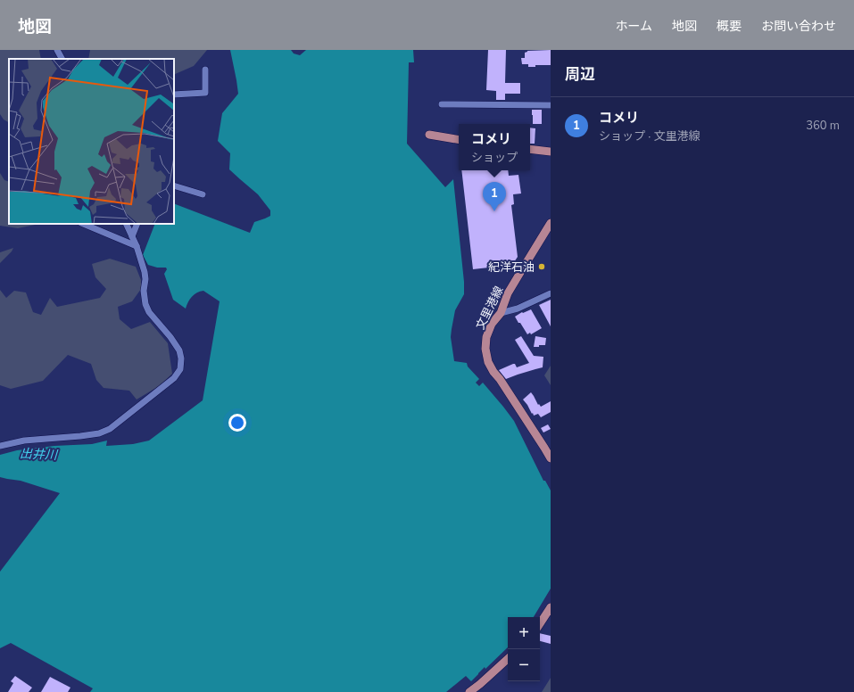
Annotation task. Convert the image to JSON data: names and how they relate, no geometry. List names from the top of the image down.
{
  "streets": {
    "main road": ["文里港線"]
  },
  "water": ["出井川"],
  "places": ["紀洋石油"],
  "page": {
    "header": "地図",
    "nav": [
      "ホーム",
      "地図",
      "概要",
      "お問い合わせ"
    ],
    "heading": "周辺",
    "list": [
      {
        "mark": "1",
        "name": "コメリ",
        "note": "ショップ · 文里港線",
        "value": "360 m"
      }
    ],
    "popup": ["コメリ", "ショップ"],
    "pins": "1",
    "map_buttons": ["+", "−"]
  }
}
